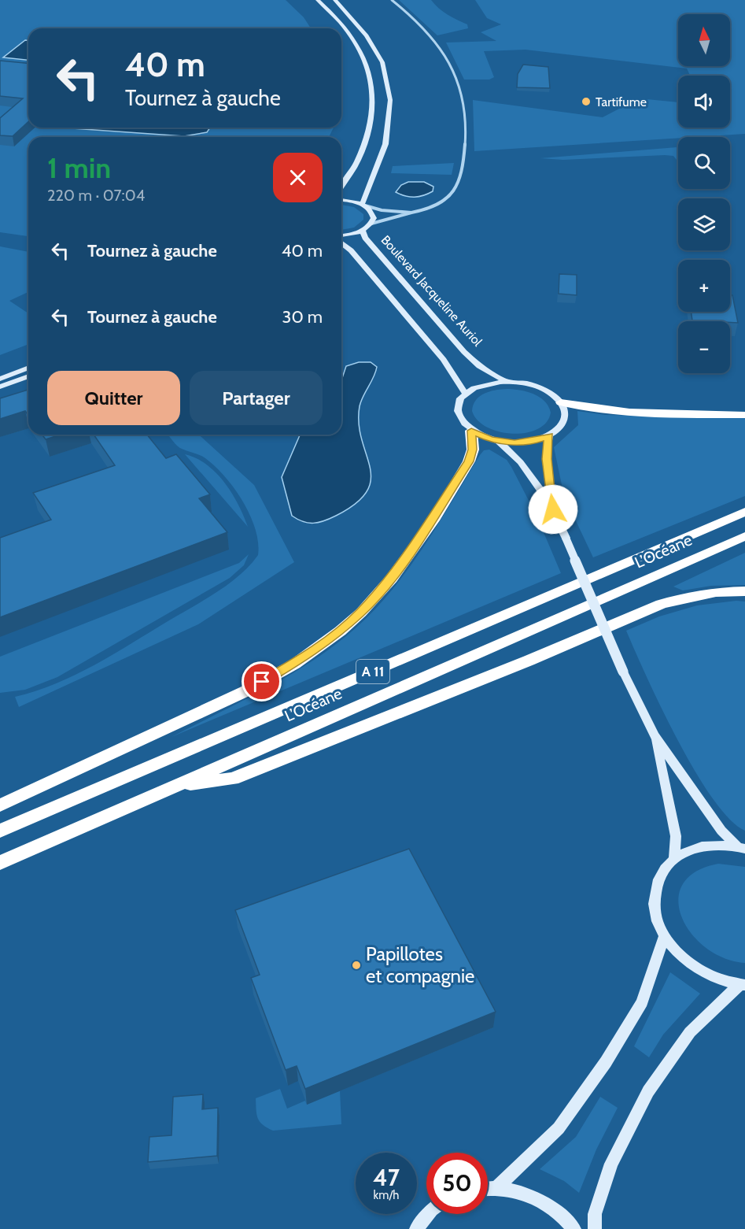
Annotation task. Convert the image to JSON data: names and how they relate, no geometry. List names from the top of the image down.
{
  "streets": {
    "highway": ["L’Océane", "A 11"],
    "main road": ["Boulevard Jacqueline Auriol"]
  },
  "places": ["Tartifume", "Papillotes et compagnie"],
  "north": "top",
  "page": {
    "map_buttons": ["+", "−"],
    "turn": ["40 m", "Tournez à gauche"],
    "heading": ["1 min", "220 m · 07:04"],
    "list": [
      {
        "name": "Tournez à gauche",
        "value": "40 m"
      },
      {
        "name": "Tournez à gauche",
        "value": "30 m"
      }
    ],
    "buttons": ["Quitter", "Partager"],
    "speed": "47 km/h",
    "limit": "50"
  }
}
